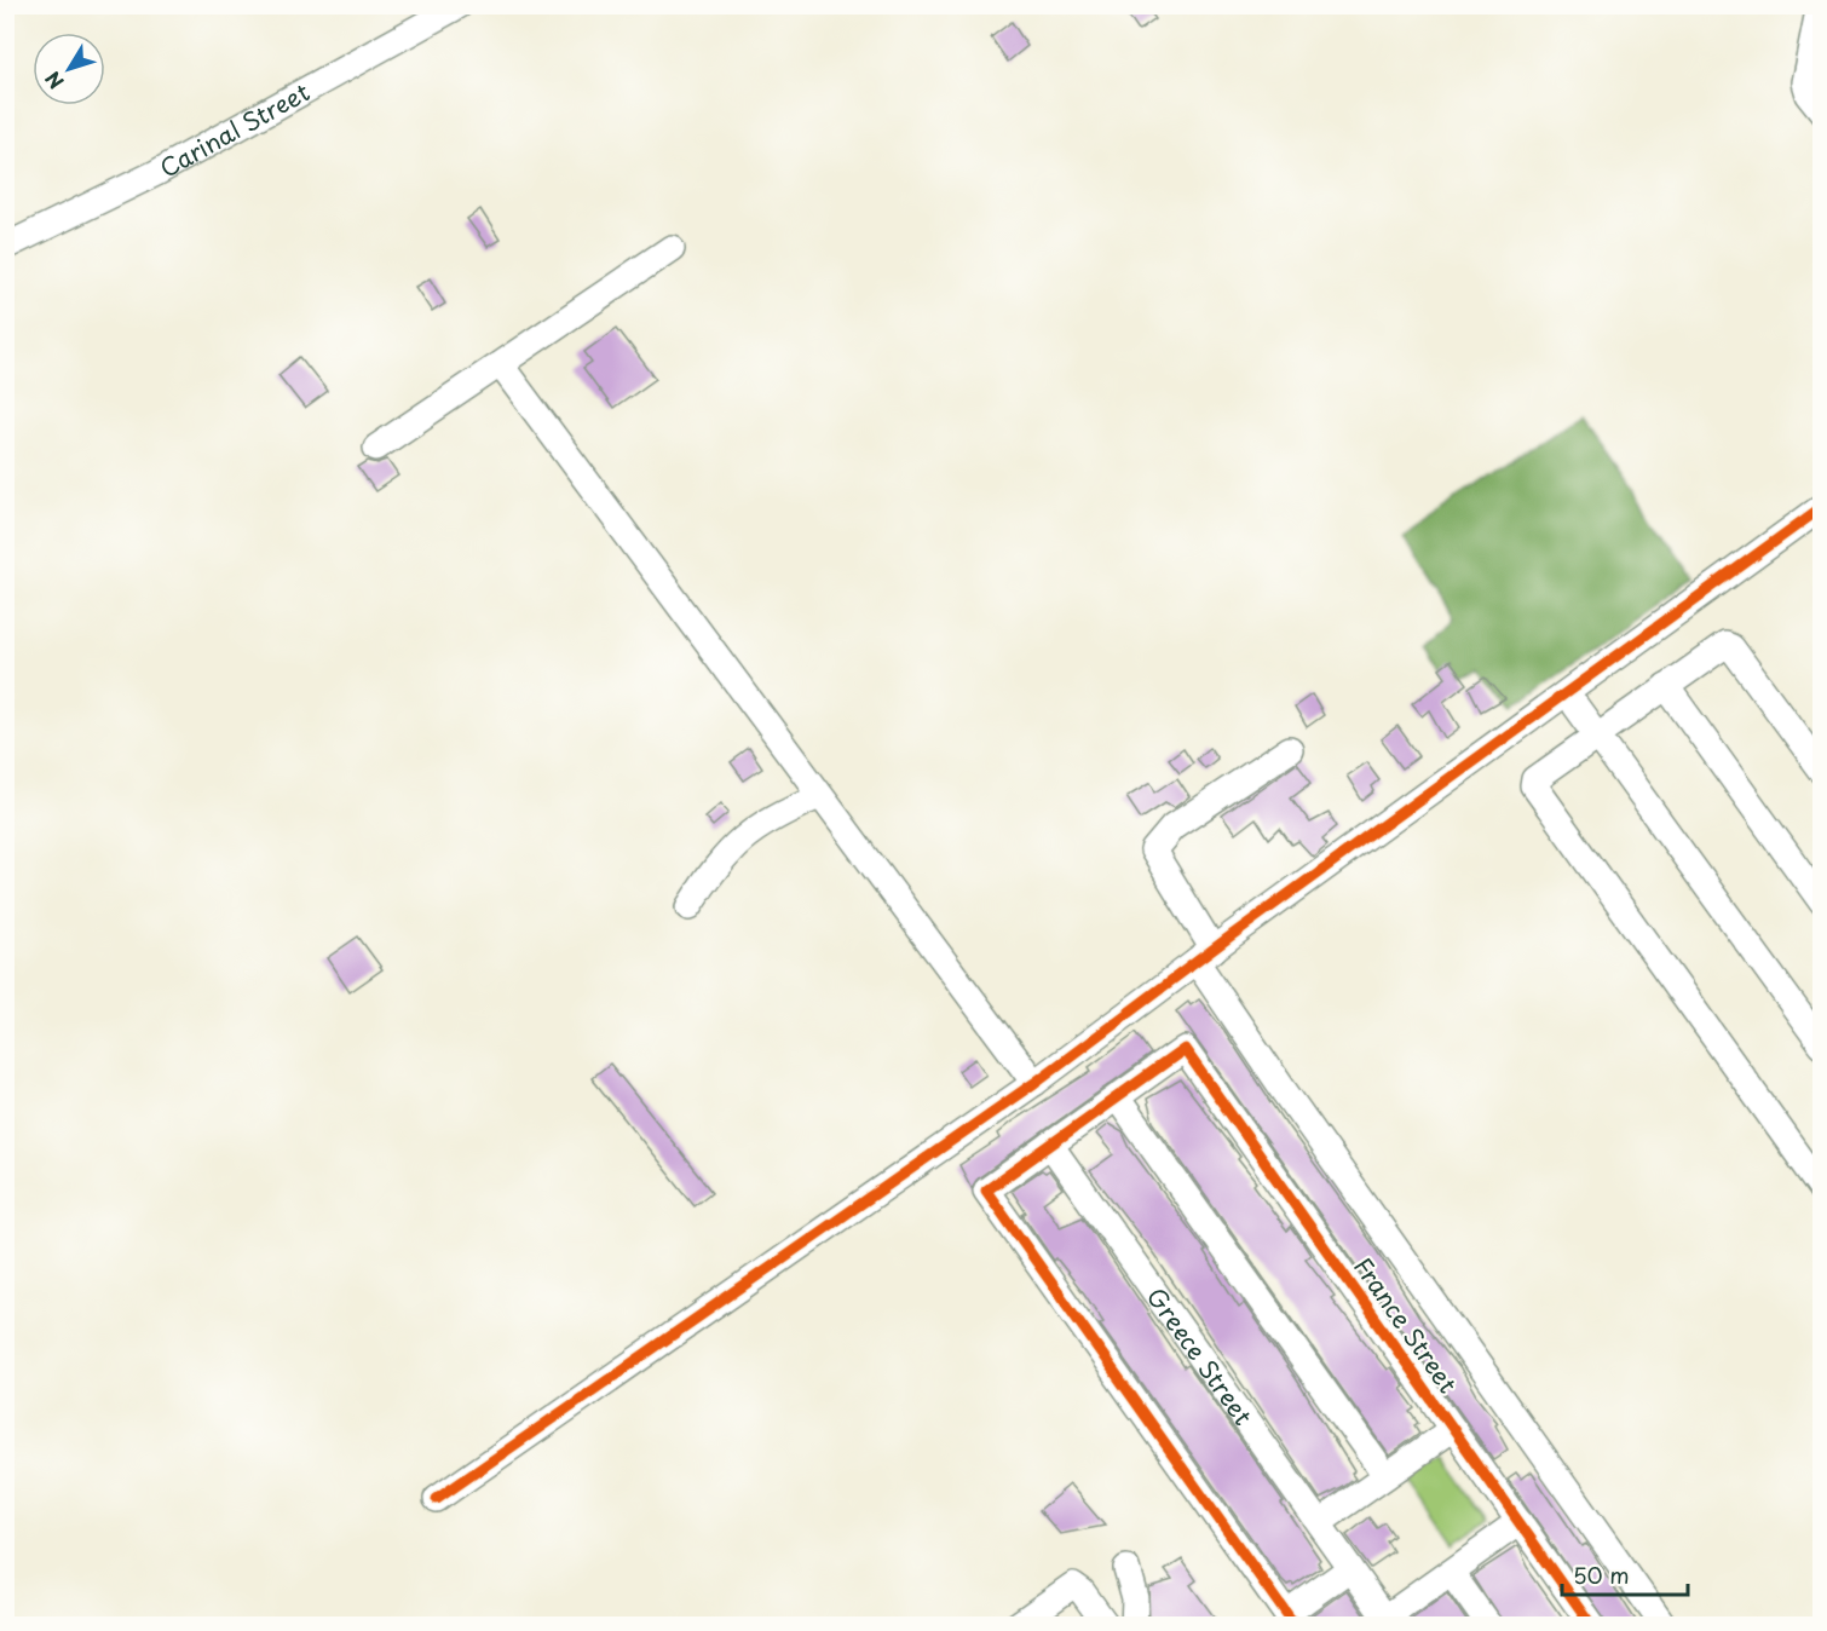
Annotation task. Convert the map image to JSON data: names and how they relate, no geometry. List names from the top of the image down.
{
  "streets": {
    "street": ["Carinal Street", "France Street", "Greece Street"]
  },
  "scale_bar": "50 m",
  "north": "bottom left"
}
